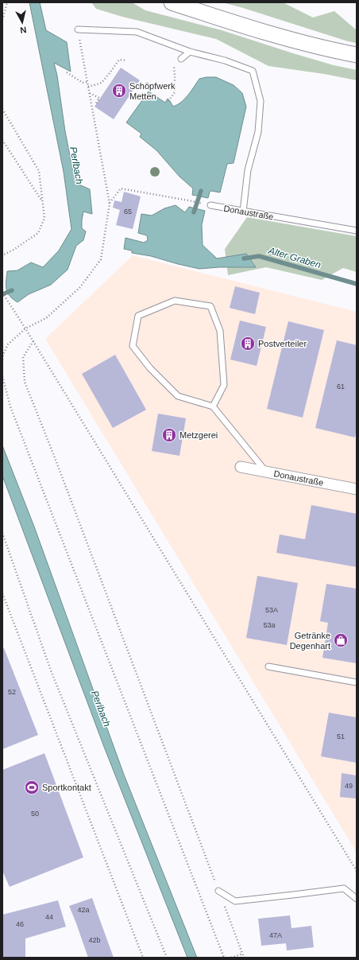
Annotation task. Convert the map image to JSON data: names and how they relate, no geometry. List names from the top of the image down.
{
  "streets": {
    "street": ["Donaustraße"]
  },
  "water": ["Perlbach", "Alter Graben"],
  "places": {
    "building": ["Schöpfwerk Metten", "Postverteiler", "Metzgerei"],
    "shop": ["Getränke Degenhart"],
    "sports": ["Sportkontakt"]
  },
  "house_numbers": [
    "65",
    "61",
    "53A",
    "53a",
    "52",
    "51",
    "49",
    "50",
    "42a",
    "44",
    "46",
    "47A",
    "42b"
  ],
  "north": "bottom"
}
